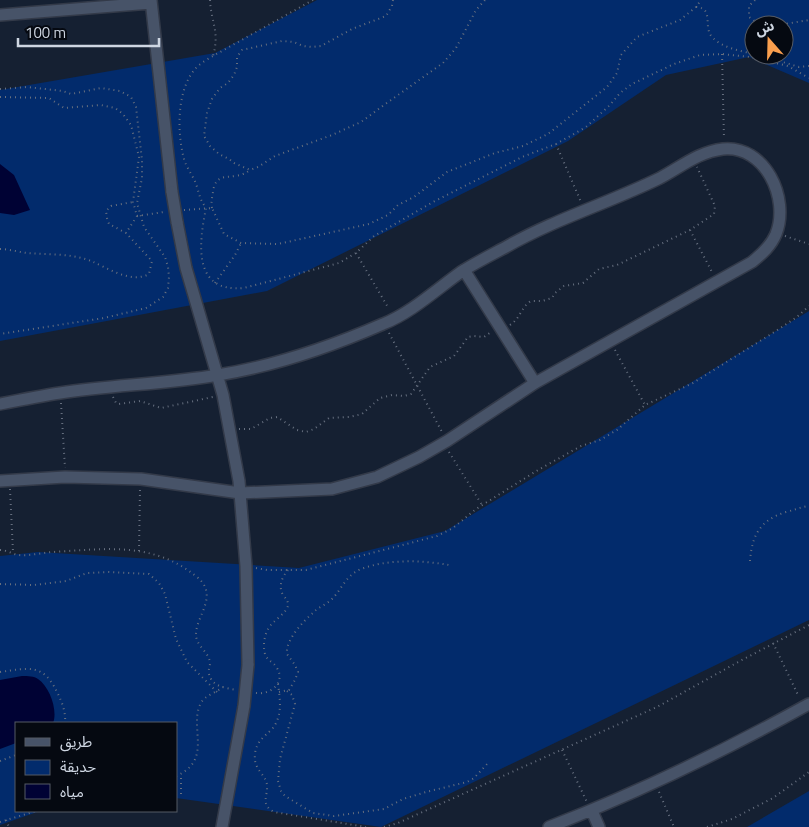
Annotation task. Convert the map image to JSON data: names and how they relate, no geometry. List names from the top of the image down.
{
  "legend": ["طريق", "حديقة", "مياه"],
  "scale_bar": "100 m",
  "north": "top"
}
